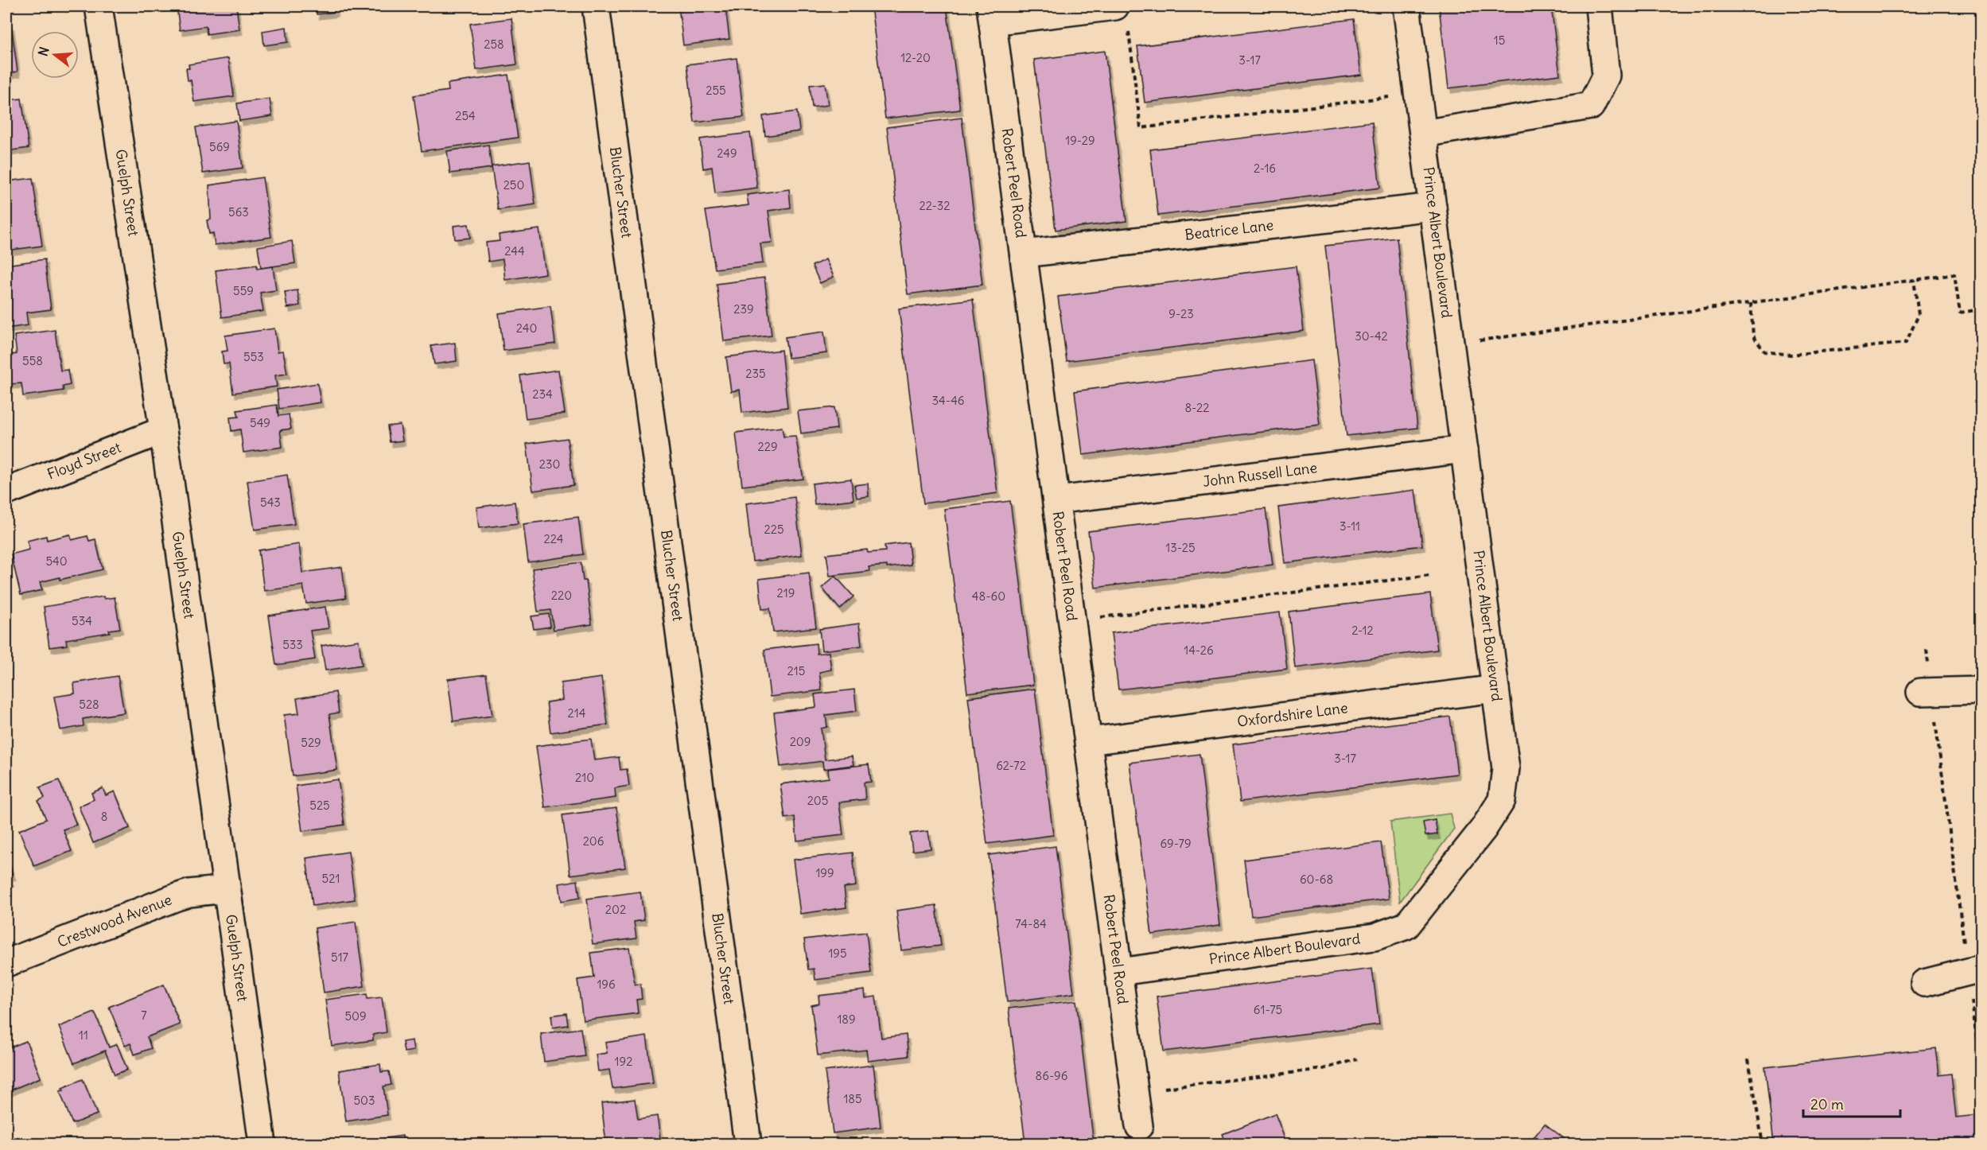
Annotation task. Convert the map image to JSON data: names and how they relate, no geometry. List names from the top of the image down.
{
  "streets": {
    "street": [
      "Robert Peel Road",
      "Blucher Street",
      "Guelph Street",
      "Beatrice Lane",
      "Prince Albert Boulevard",
      "Floyd Street",
      "John Russell Lane",
      "Oxfordshire Lane",
      "Crestwood Avenue"
    ]
  },
  "crossings": [
    ["Robert Peel Road", "Beatrice Lane"],
    ["Robert Peel Road", "Prince Albert Boulevard"],
    ["Robert Peel Road", "John Russell Lane"],
    ["Robert Peel Road", "Oxfordshire Lane"],
    ["Guelph Street", "Floyd Street"],
    ["Guelph Street", "Crestwood Avenue"],
    ["Beatrice Lane", "Prince Albert Boulevard"],
    ["Prince Albert Boulevard", "John Russell Lane"],
    ["Prince Albert Boulevard", "Oxfordshire Lane"]
  ],
  "house_numbers": [
    "15",
    "258",
    "12-20",
    "3-17",
    "255",
    "254",
    "19-29",
    "569",
    "249",
    "2-16",
    "250",
    "22-32",
    "563",
    "244",
    "559",
    "239",
    "9-23",
    "240",
    "30-42",
    "553",
    "558",
    "235",
    "234",
    "34-46",
    "8-22",
    "549",
    "229",
    "230",
    "543",
    "3-11",
    "225",
    "224",
    "13-25",
    "540",
    "219",
    "220",
    "48-60",
    "534",
    "2-12",
    "533",
    "14-26",
    "215",
    "528",
    "214",
    "209",
    "529",
    "3-17",
    "62-72",
    "210",
    "205",
    "525",
    "8",
    "206",
    "69-79",
    "199",
    "521",
    "60-68",
    "202",
    "74-84",
    "195",
    "517",
    "196",
    "61-75",
    "7",
    "509",
    "189",
    "11",
    "192",
    "86-96",
    "185",
    "503"
  ],
  "scale_bar": "20 m",
  "north": "left"
}
